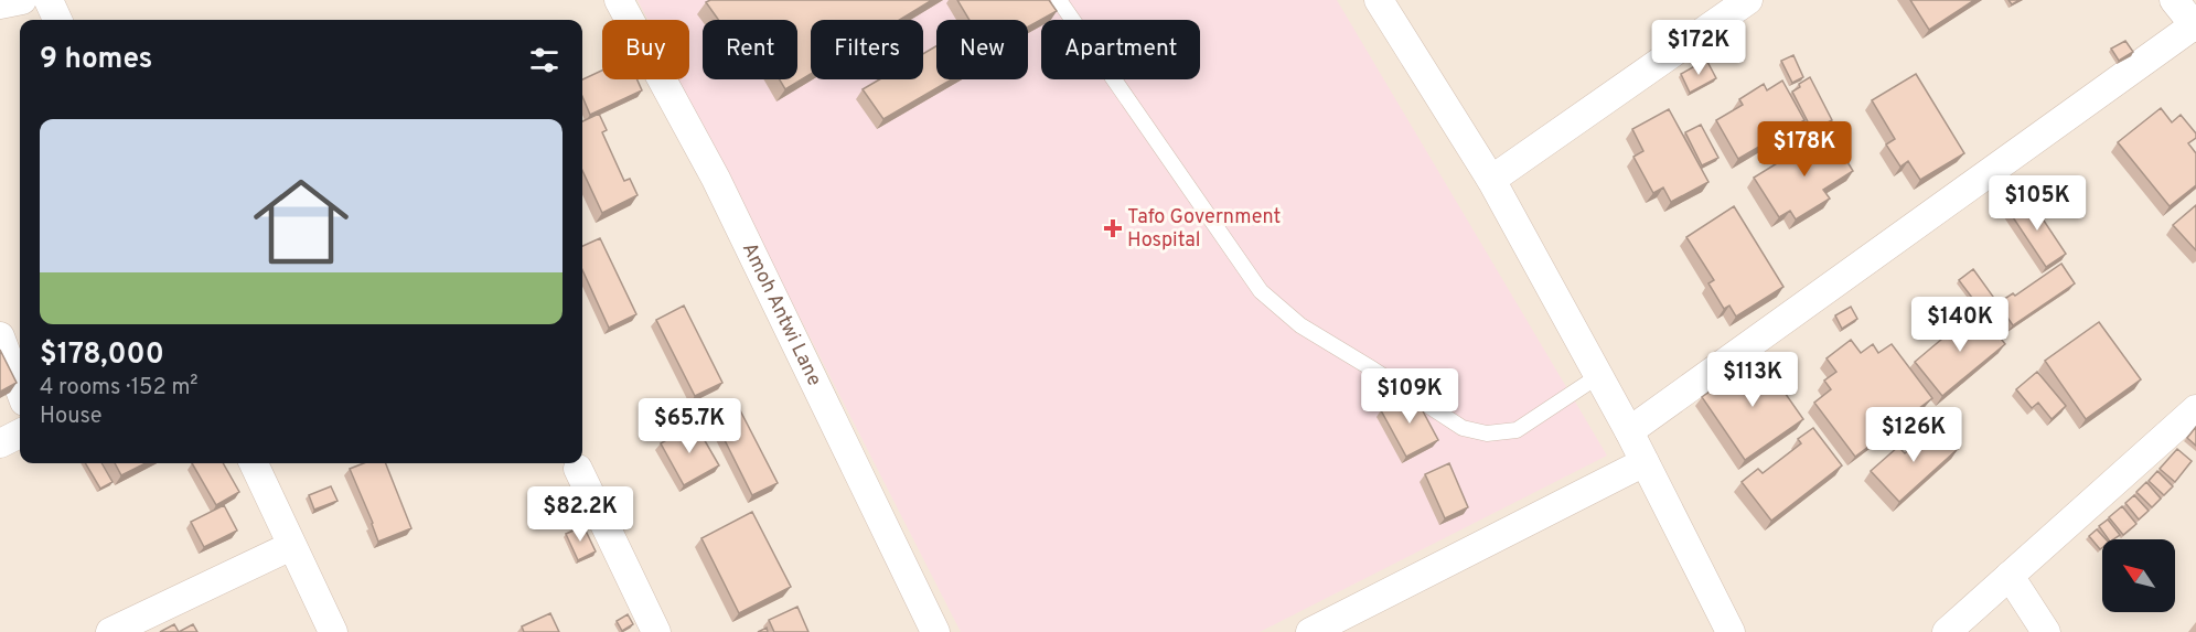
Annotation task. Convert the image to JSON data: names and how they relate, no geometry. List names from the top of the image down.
{
  "streets": {
    "street": ["Amoh Antwi Lane"]
  },
  "places": {
    "health": ["Tafo Government Hospital"]
  },
  "north": "top left",
  "page": {
    "price": [
      "$172K",
      "$178K",
      "$105K",
      "$140K",
      "$113K",
      "$109K",
      "$65.7K",
      "$126K",
      "$82.2K"
    ],
    "chip": [
      "Buy",
      "Rent",
      "Filters",
      "New",
      "Apartment"
    ],
    "heading": "9 homes",
    "list": [
      {
        "name": "$178,000",
        "note": "4 rooms · 152 m² · House"
      }
    ]
  }
}
